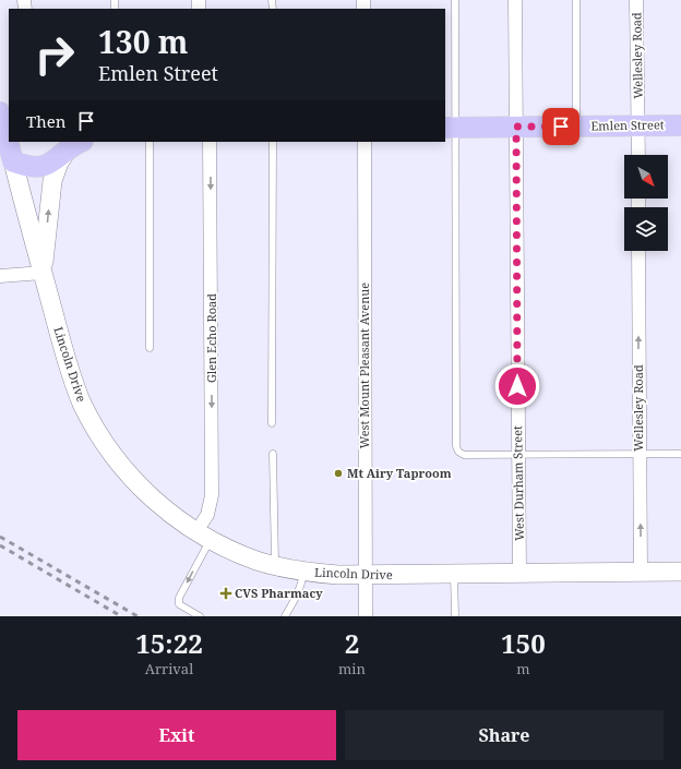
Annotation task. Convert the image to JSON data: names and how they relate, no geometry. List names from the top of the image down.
{
  "streets": {
    "main road": ["Emlen Street", "Lincoln Drive"],
    "street": [
      "Wellesley Road",
      "Glen Echo Road",
      "West Mount Pleasant Avenue",
      "West Durham Street"
    ]
  },
  "crossings": [
    ["Wellesley Road", "Emlen Street"],
    ["Wellesley Road", "Lincoln Drive"],
    ["Emlen Street", "West Durham Street"],
    ["Glen Echo Road", "Lincoln Drive"],
    ["Lincoln Drive", "West Mount Pleasant Avenue"],
    ["Lincoln Drive", "West Durham Street"]
  ],
  "one_way": ["Wellesley Road", "Glen Echo Road"],
  "places": {
    "other": ["Mt Airy Taproom"],
    "health": ["CVS Pharmacy"]
  },
  "north": "bottom right",
  "page": {
    "turn": ["130 m", "Emlen Street"],
    "then": "Then",
    "eta": [
      "15:22",
      "Arrival",
      "2",
      "min",
      "150",
      "m"
    ],
    "buttons": ["Exit", "Share"]
  }
}
